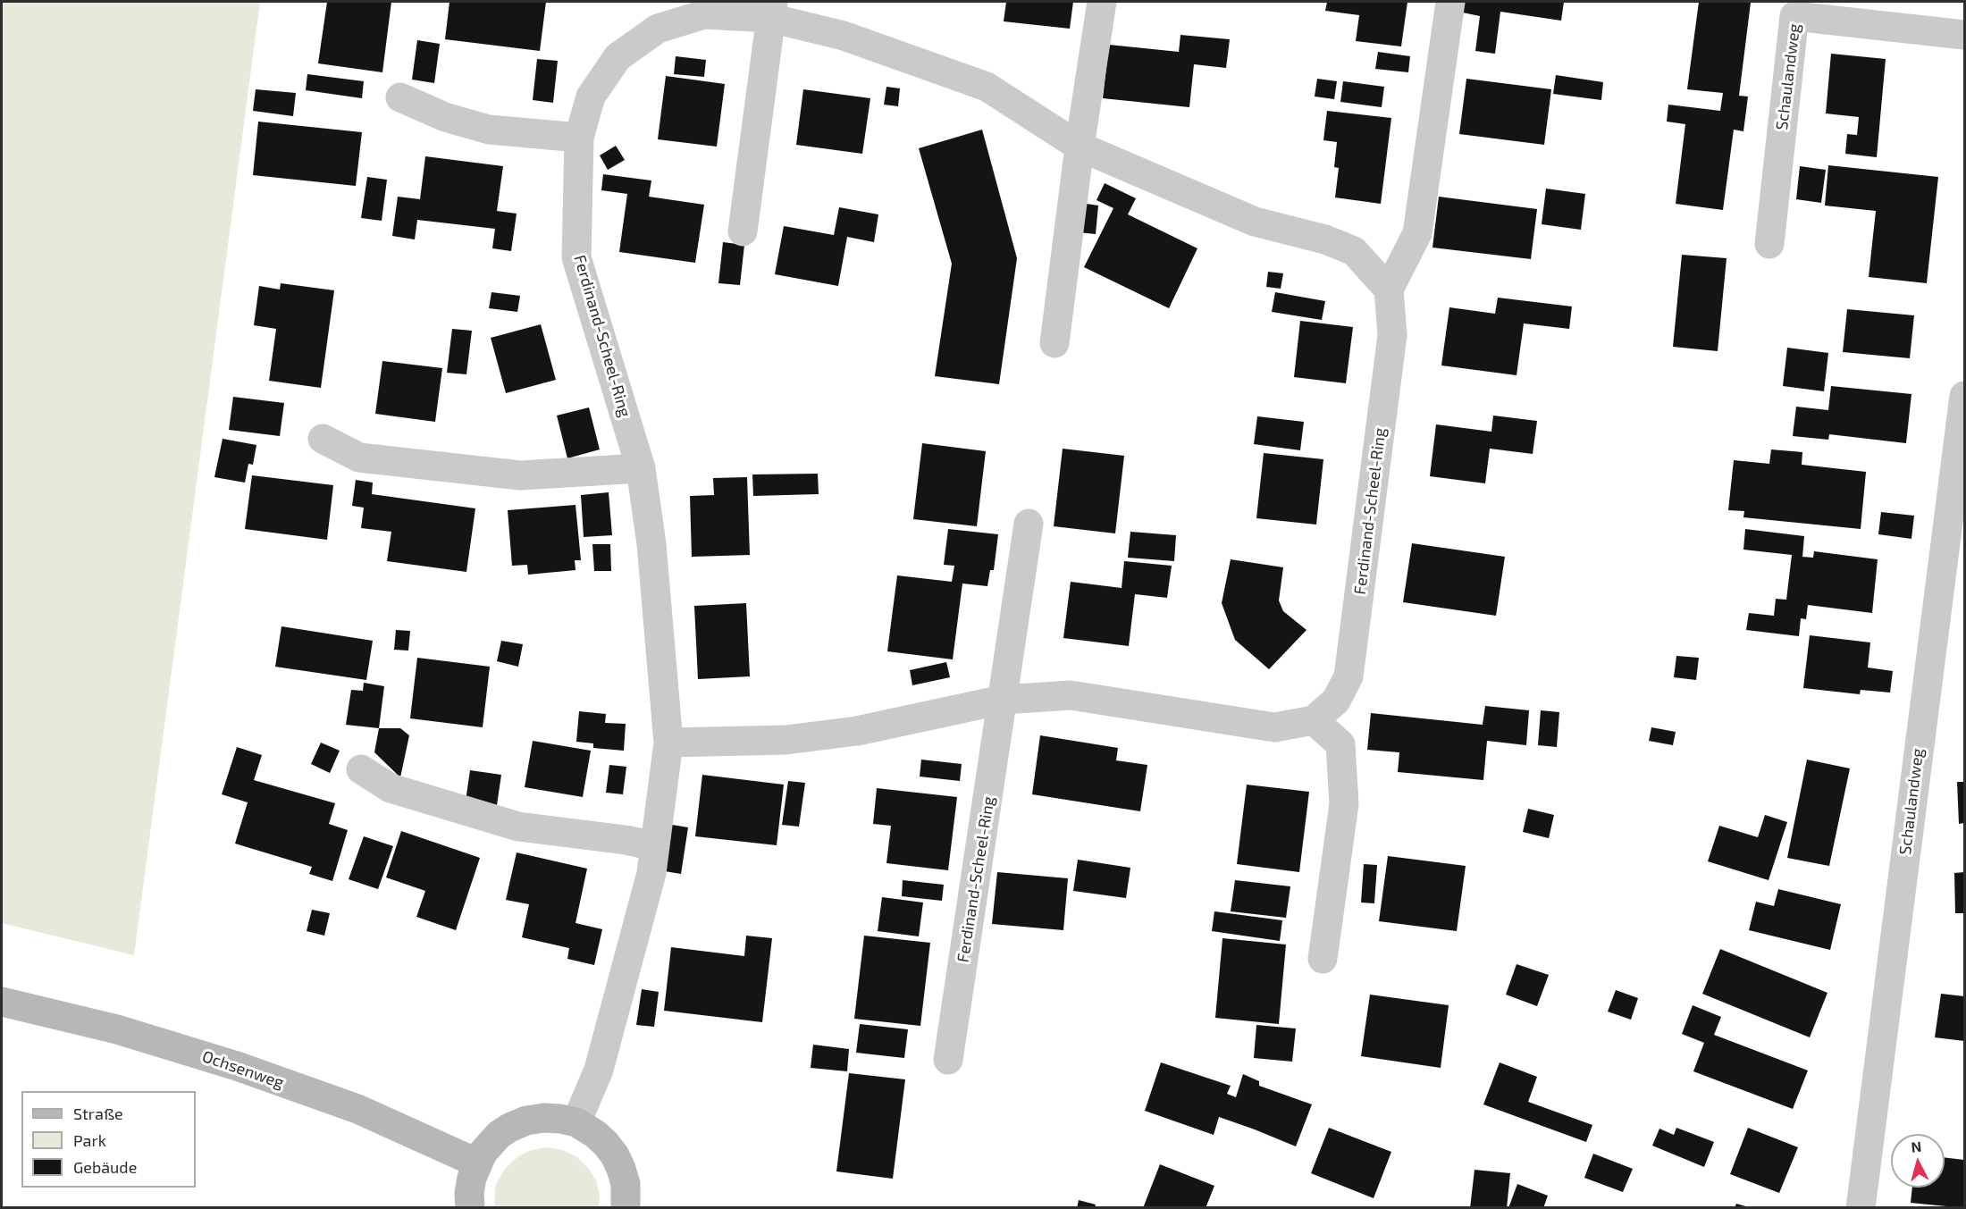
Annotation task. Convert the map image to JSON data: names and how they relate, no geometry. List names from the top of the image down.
{
  "streets": {
    "main road": ["Ochsenweg"],
    "street": ["Schaulandweg", "Ferdinand-Scheel-Ring"]
  },
  "legend": ["Straße", "Park", "Gebäude"],
  "north": "top"
}
